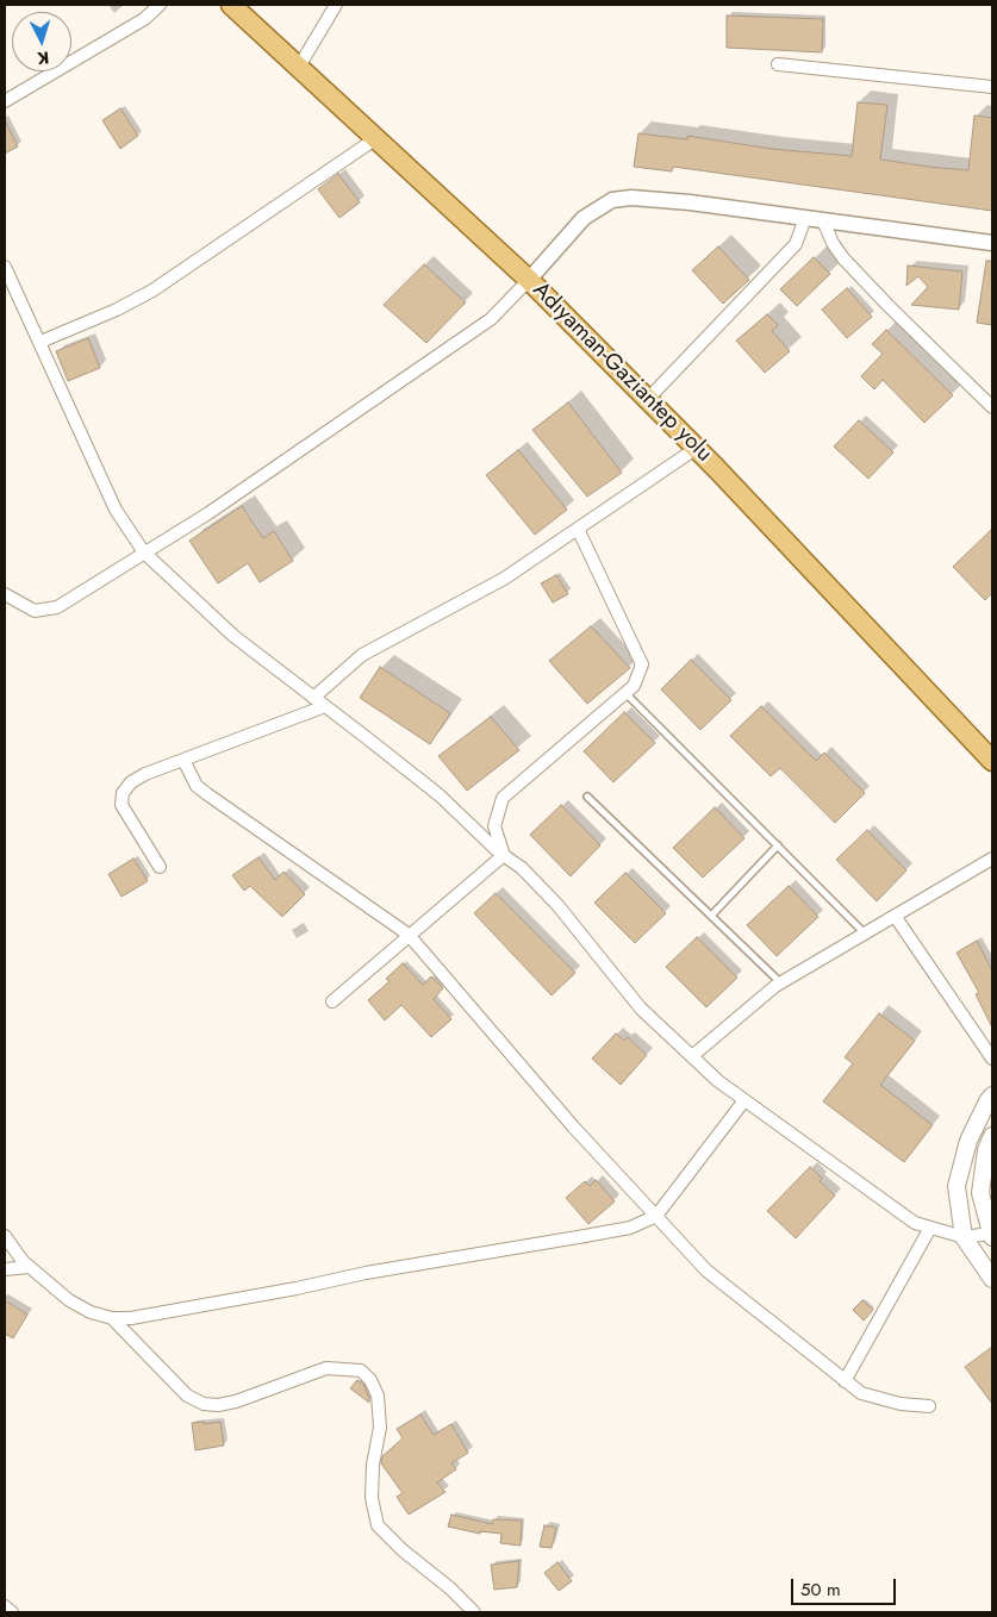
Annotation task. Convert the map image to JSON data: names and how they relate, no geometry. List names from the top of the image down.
{
  "streets": {
    "main road": ["Adıyaman-Gaziantep yolu"]
  },
  "scale_bar": "50 m",
  "north": "bottom"
}
